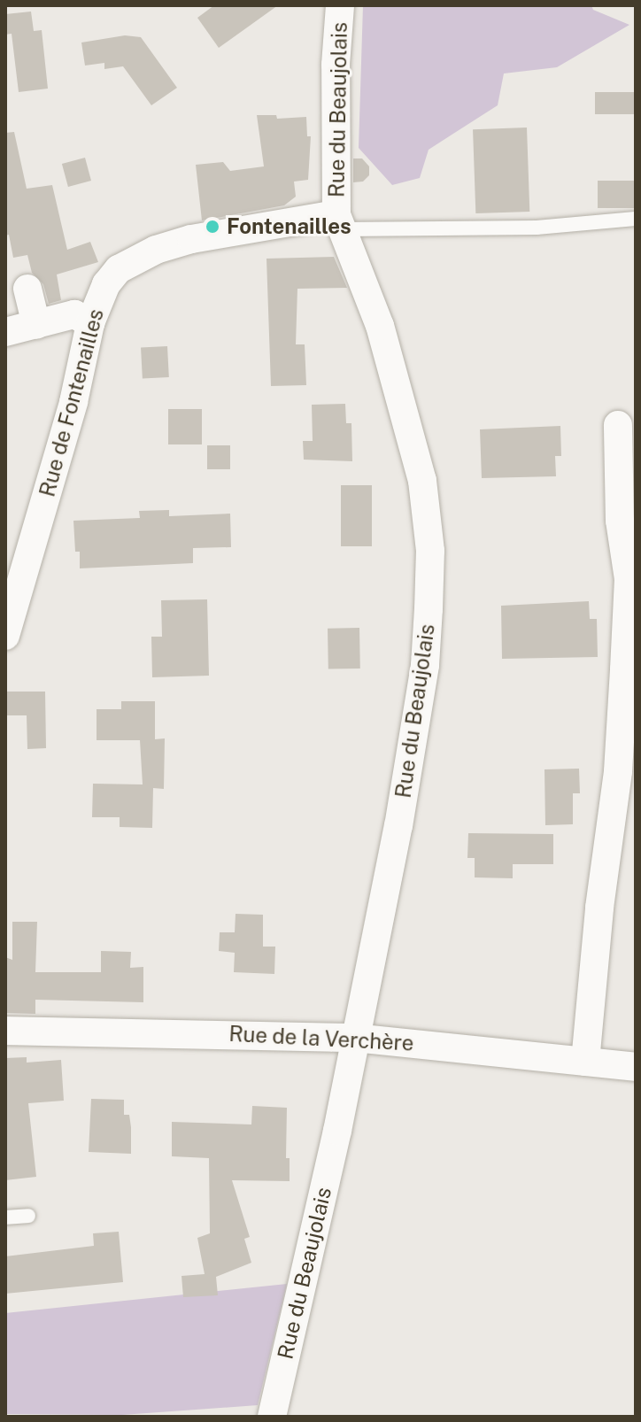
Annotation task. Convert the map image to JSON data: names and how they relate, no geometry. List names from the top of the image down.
{
  "streets": {
    "street": ["Rue du Beaujolais", "Rue de Fontenailles", "Rue de la Verchère"]
  },
  "crossings": [
    ["Rue du Beaujolais", "Rue de Fontenailles"],
    ["Rue du Beaujolais", "Rue de la Verchère"]
  ],
  "places": ["Fontenailles"]
}
